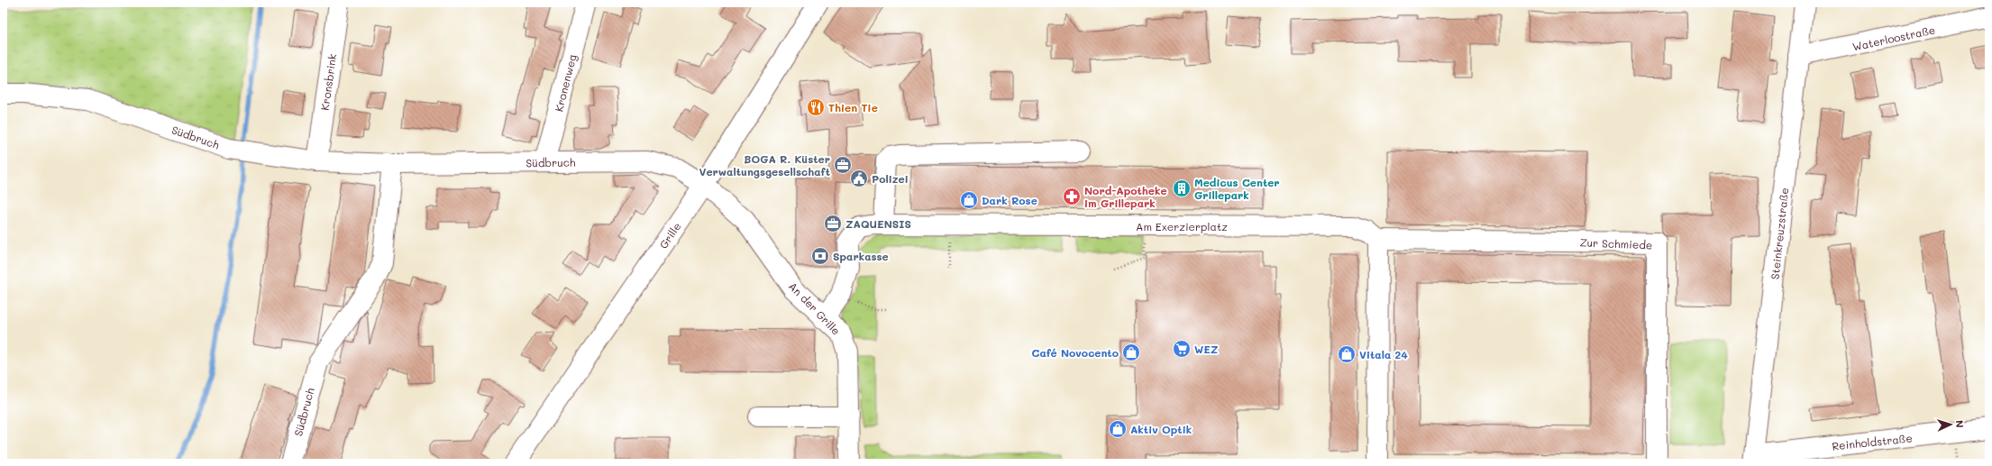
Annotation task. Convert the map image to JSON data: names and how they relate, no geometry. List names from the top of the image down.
{
  "streets": {
    "street": [
      "Waterloostraße",
      "Kronsbrink",
      "Kronenweg",
      "Südbruch",
      "Am Exerzierplatz",
      "Steinkreuzstraße",
      "Grille",
      "Zur Schmiede",
      "An der Grille",
      "Reinholdstraße"
    ]
  },
  "crossings": [
    ["Waterloostraße", "Steinkreuzstraße"],
    ["Kronsbrink", "Südbruch"],
    ["Kronenweg", "Südbruch"],
    ["Südbruch", "Grille"],
    ["Südbruch", "An der Grille"],
    ["Am Exerzierplatz", "Zur Schmiede"],
    ["Am Exerzierplatz", "An der Grille"],
    ["Steinkreuzstraße", "Reinholdstraße"],
    ["Grille", "An der Grille"]
  ],
  "places": {
    "restaurant": ["Thien Tie"],
    "office": ["BOGA R. Küster Verwaltungsgesellschaft", "ZAQUENSIS"],
    "public building": ["Polizei"],
    "building": ["Medicus Center Grillepark"],
    "pharmacy": ["Nord-Apotheke im Grillepark"],
    "shop": [
      "Dark Rose",
      "Café Novocento",
      "Vitala 24",
      "Aktiv Optik"
    ],
    "bank": ["Sparkasse"],
    "supermarket": ["WEZ"]
  },
  "north": "right"
}
